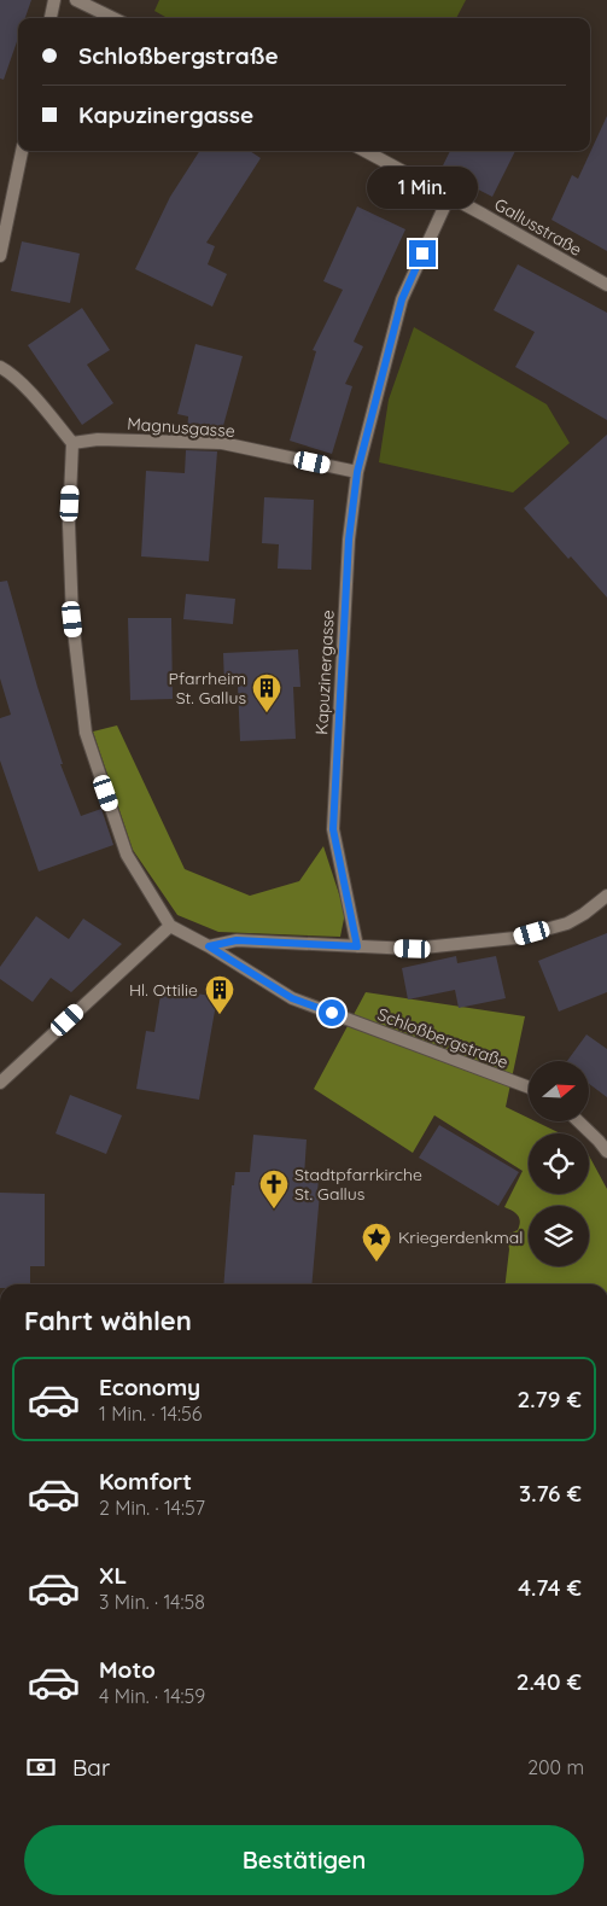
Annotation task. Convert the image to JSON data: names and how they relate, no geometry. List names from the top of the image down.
{
  "streets": {
    "street": [
      "Gallusstraße",
      "Magnusgasse",
      "Kapuzinergasse",
      "Schloßbergstraße"
    ]
  },
  "crossings": [
    ["Gallusstraße", "Kapuzinergasse"],
    ["Magnusgasse", "Kapuzinergasse"]
  ],
  "places": {
    "building": ["Pfarrheim St. Gallus", "Hl. Ottilie"],
    "church": ["Stadtpfarrkirche St. Gallus"],
    "place": ["Kriegerdenkmal"]
  },
  "north": "right",
  "page": {
    "banner": ["Schloßbergstraße", "Kapuzinergasse"],
    "bubble": "1 Min.",
    "heading": "Fahrt wählen",
    "list": [
      {
        "name": "Economy",
        "note": "1 Min. · 14:56",
        "value": "2.79 €"
      },
      {
        "name": "Komfort",
        "note": "2 Min. · 14:57",
        "value": "3.76 €"
      },
      {
        "name": "XL",
        "note": "3 Min. · 14:58",
        "value": "4.74 €"
      },
      {
        "name": "Moto",
        "note": "4 Min. · 14:59",
        "value": "2.40 €"
      }
    ],
    "pay": ["Bar", "200 m"],
    "buttons": "Bestätigen"
  }
}
